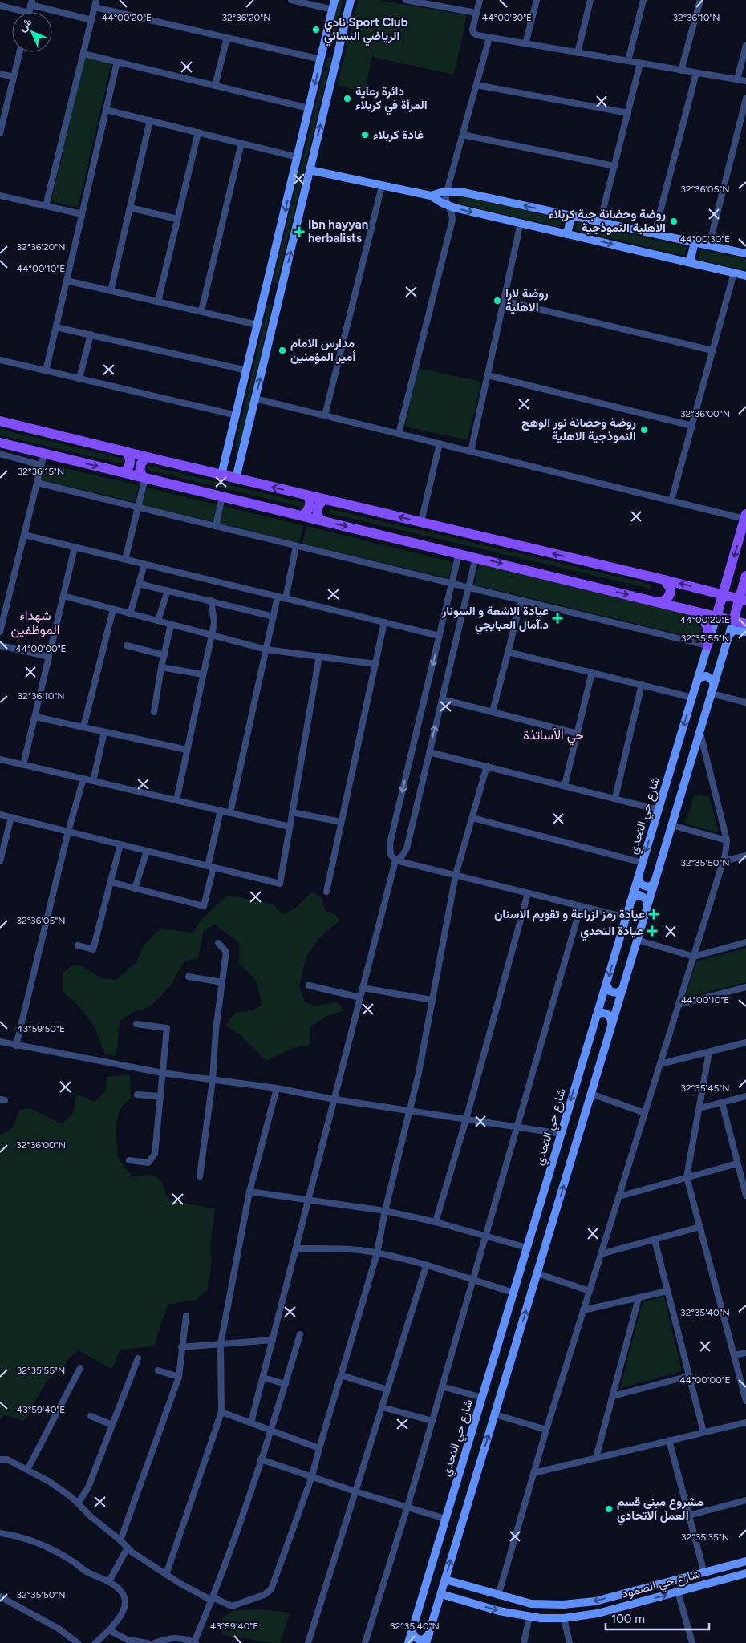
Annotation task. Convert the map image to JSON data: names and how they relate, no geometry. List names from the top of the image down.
{
  "streets": {
    "main road": ["شارع حي التحدي", "شارع حي الصمود"]
  },
  "districts": ["شهداء الموظفين", "حي الأساتذة"],
  "places": {
    "other": [
      "نادي Sport Club الرياضي النسائي",
      "دائرة رعاية المرأة في كربلاء",
      "غادة كربلاء",
      "روضة وحضانة جنة كربلاء الاهلية النموذجية",
      "روضة لارا الاهلية",
      "مدارس الامام أمير المؤمنين",
      "روضة وحضانة نور الوهج النموذجية الاهلية",
      "مشروع مبنى قسم العمل الاتحادي"
    ],
    "health": [
      "Ibn hayyan herbalists",
      "عيادة الاشعة و السونار د.آمال العبايجي",
      "عيادة رمز لزراعة و تقويم الاسنان",
      "عيادة التحدي"
    ]
  },
  "scale_bar": "100 m",
  "north": "top left",
  "coordinates": [
    "44°00'20\"E",
    "44°00'30\"E",
    "32°36'20\"N",
    "32°36'10\"N",
    "32°36'05\"N",
    "44°00'10\"E",
    "32°36'00\"N",
    "32°36'15\"N",
    "32°35'55\"N",
    "44°00'00\"E",
    "32°35'50\"N",
    "43°59'50\"E",
    "32°35'45\"N",
    "32°35'40\"N",
    "43°59'40\"E",
    "32°35'35\"N"
  ]
}
